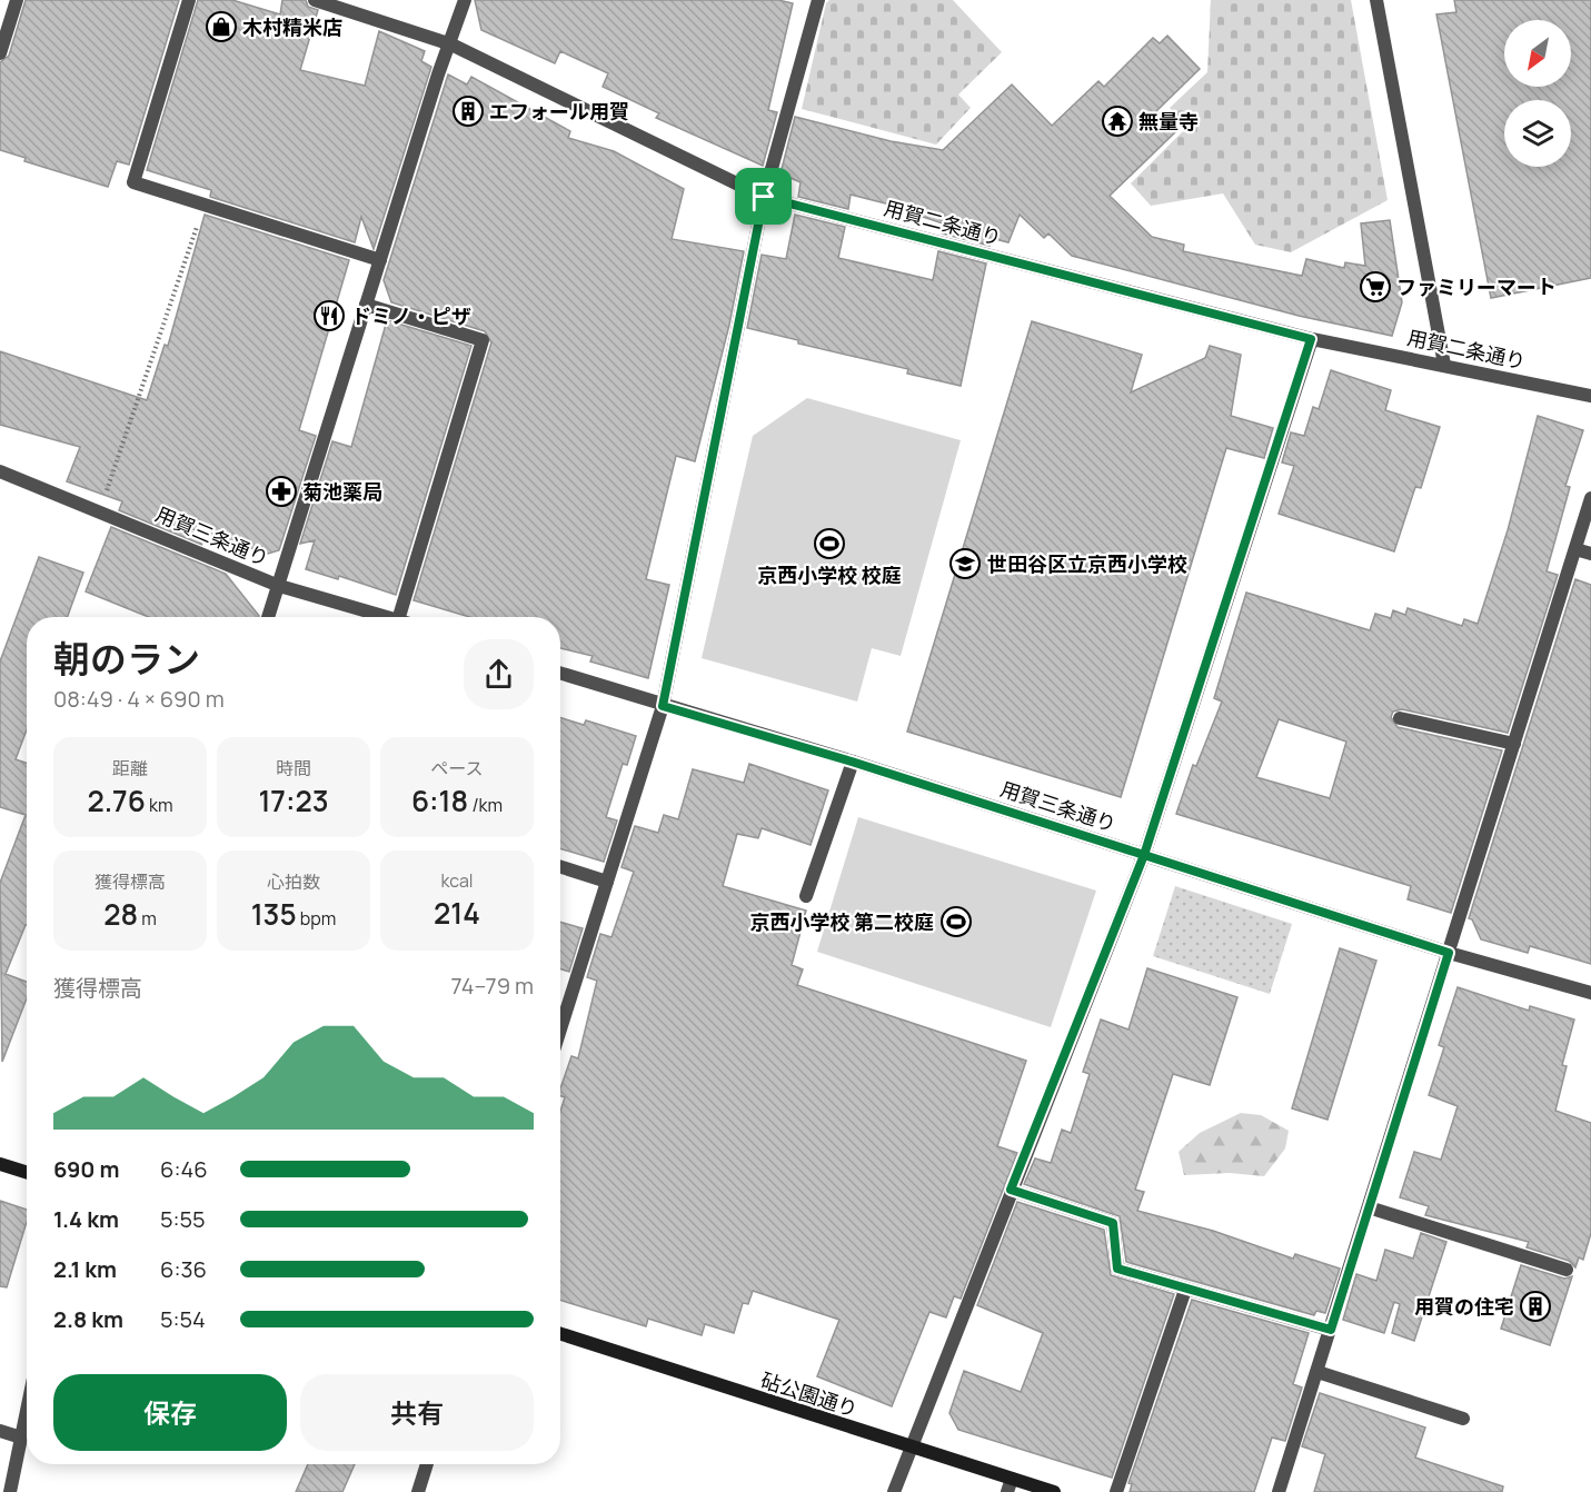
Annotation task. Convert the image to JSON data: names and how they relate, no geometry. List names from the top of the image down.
{
  "streets": {
    "street": ["用賀二条通り", "用賀三条通り", "砧公園通り"]
  },
  "places": {
    "shop": ["木村精米店"],
    "building": ["エフォール用賀", "用賀の住宅"],
    "temple": ["無量寺"],
    "supermarket": ["ファミリーマート"],
    "restaurant": ["ドミノ・ピザ"],
    "pharmacy": ["菊池薬局"],
    "sports": ["京西小学校 校庭", "京西小学校 第二校庭"],
    "school or university": ["世田谷区立京西小学校"]
  },
  "north": "bottom left",
  "page": {
    "heading": ["朝のラン", "08:49 · 4 × 690 m"],
    "stats": [
      ["距離", "2.76 km"],
      ["時間", "17:23"],
      ["ペース", "6:18 /km"],
      ["獲得標高", "28 m"],
      ["心拍数", "135 bpm"],
      ["kcal", "214"]
    ],
    "chart": ["獲得標高", "74–79 m"],
    "list": [
      {
        "name": "690 m",
        "note": "6:46"
      },
      {
        "name": "1.4 km",
        "note": "5:55"
      },
      {
        "name": "2.1 km",
        "note": "6:36"
      },
      {
        "name": "2.8 km",
        "note": "5:54"
      }
    ],
    "buttons": ["保存", "共有"]
  }
}
